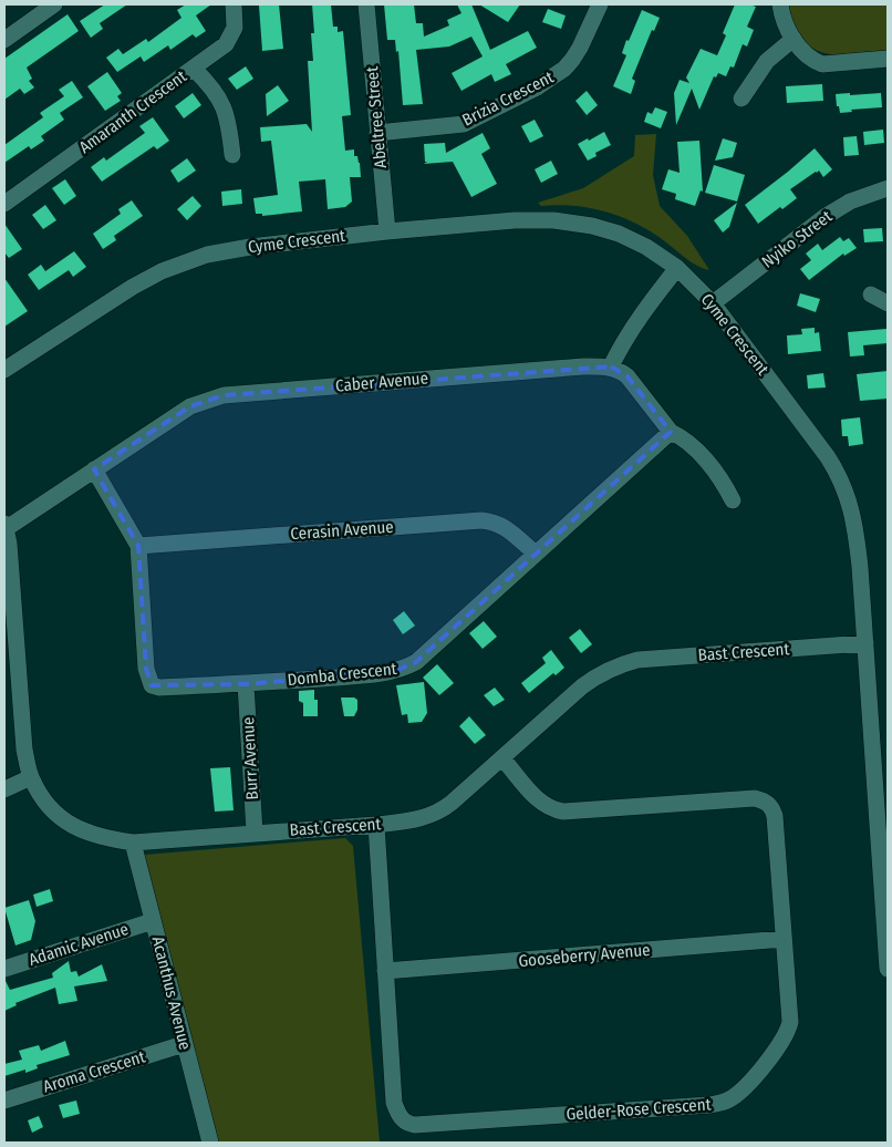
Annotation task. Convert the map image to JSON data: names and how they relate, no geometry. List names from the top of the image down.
{
  "streets": {
    "street": [
      "Brizia Crescent",
      "Amaranth Crescent",
      "Abeltree Street",
      "Nyiko Street",
      "Cyme Crescent",
      "Caber Avenue",
      "Cerasin Avenue",
      "Bast Crescent",
      "Domba Crescent",
      "Burr Avenue",
      "Adamic Avenue",
      "Gooseberry Avenue",
      "Acanthus Avenue",
      "Aroma Crescent",
      "Gelder-Rose Crescent"
    ]
  },
  "crossings": [
    ["Brizia Crescent", "Abeltree Street"],
    ["Abeltree Street", "Cyme Crescent"],
    ["Nyiko Street", "Cyme Crescent"],
    ["Cyme Crescent", "Bast Crescent"],
    ["Caber Avenue", "Bast Crescent"],
    ["Caber Avenue", "Domba Crescent"],
    ["Cerasin Avenue", "Domba Crescent"],
    ["Bast Crescent", "Burr Avenue"],
    ["Bast Crescent", "Acanthus Avenue"],
    ["Bast Crescent", "Gelder-Rose Crescent"],
    ["Domba Crescent", "Burr Avenue"],
    ["Adamic Avenue", "Acanthus Avenue"],
    ["Gooseberry Avenue", "Gelder-Rose Crescent"],
    ["Acanthus Avenue", "Aroma Crescent"]
  ]
}
